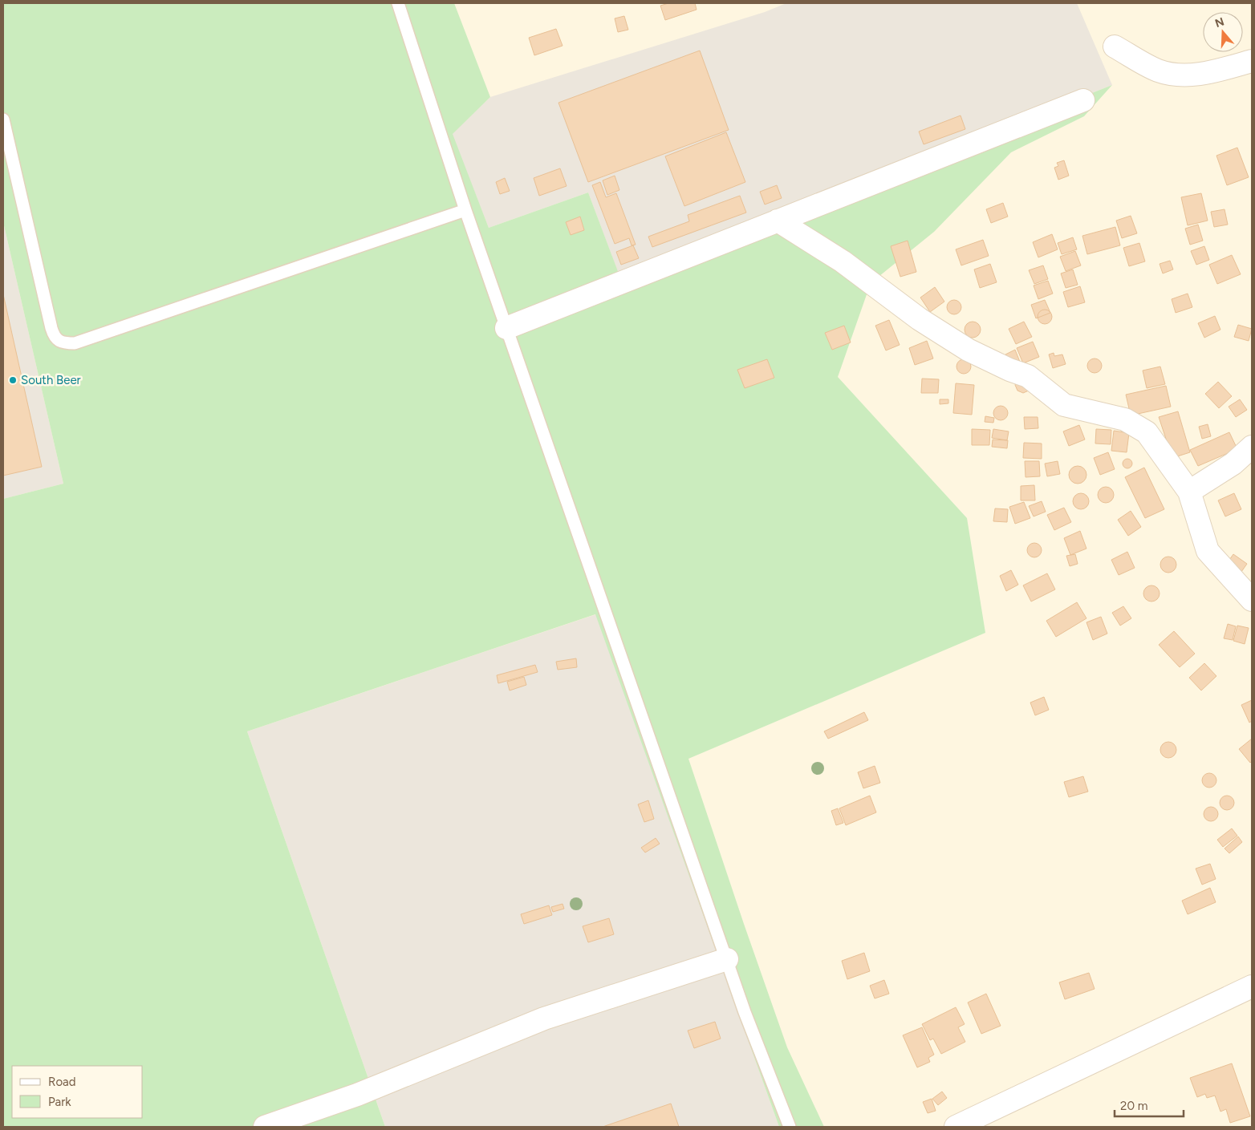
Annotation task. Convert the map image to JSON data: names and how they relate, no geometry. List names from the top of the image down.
{
  "places": ["South Beer"],
  "legend": ["Road", "Park"],
  "scale_bar": "20 m",
  "north": "top"
}
